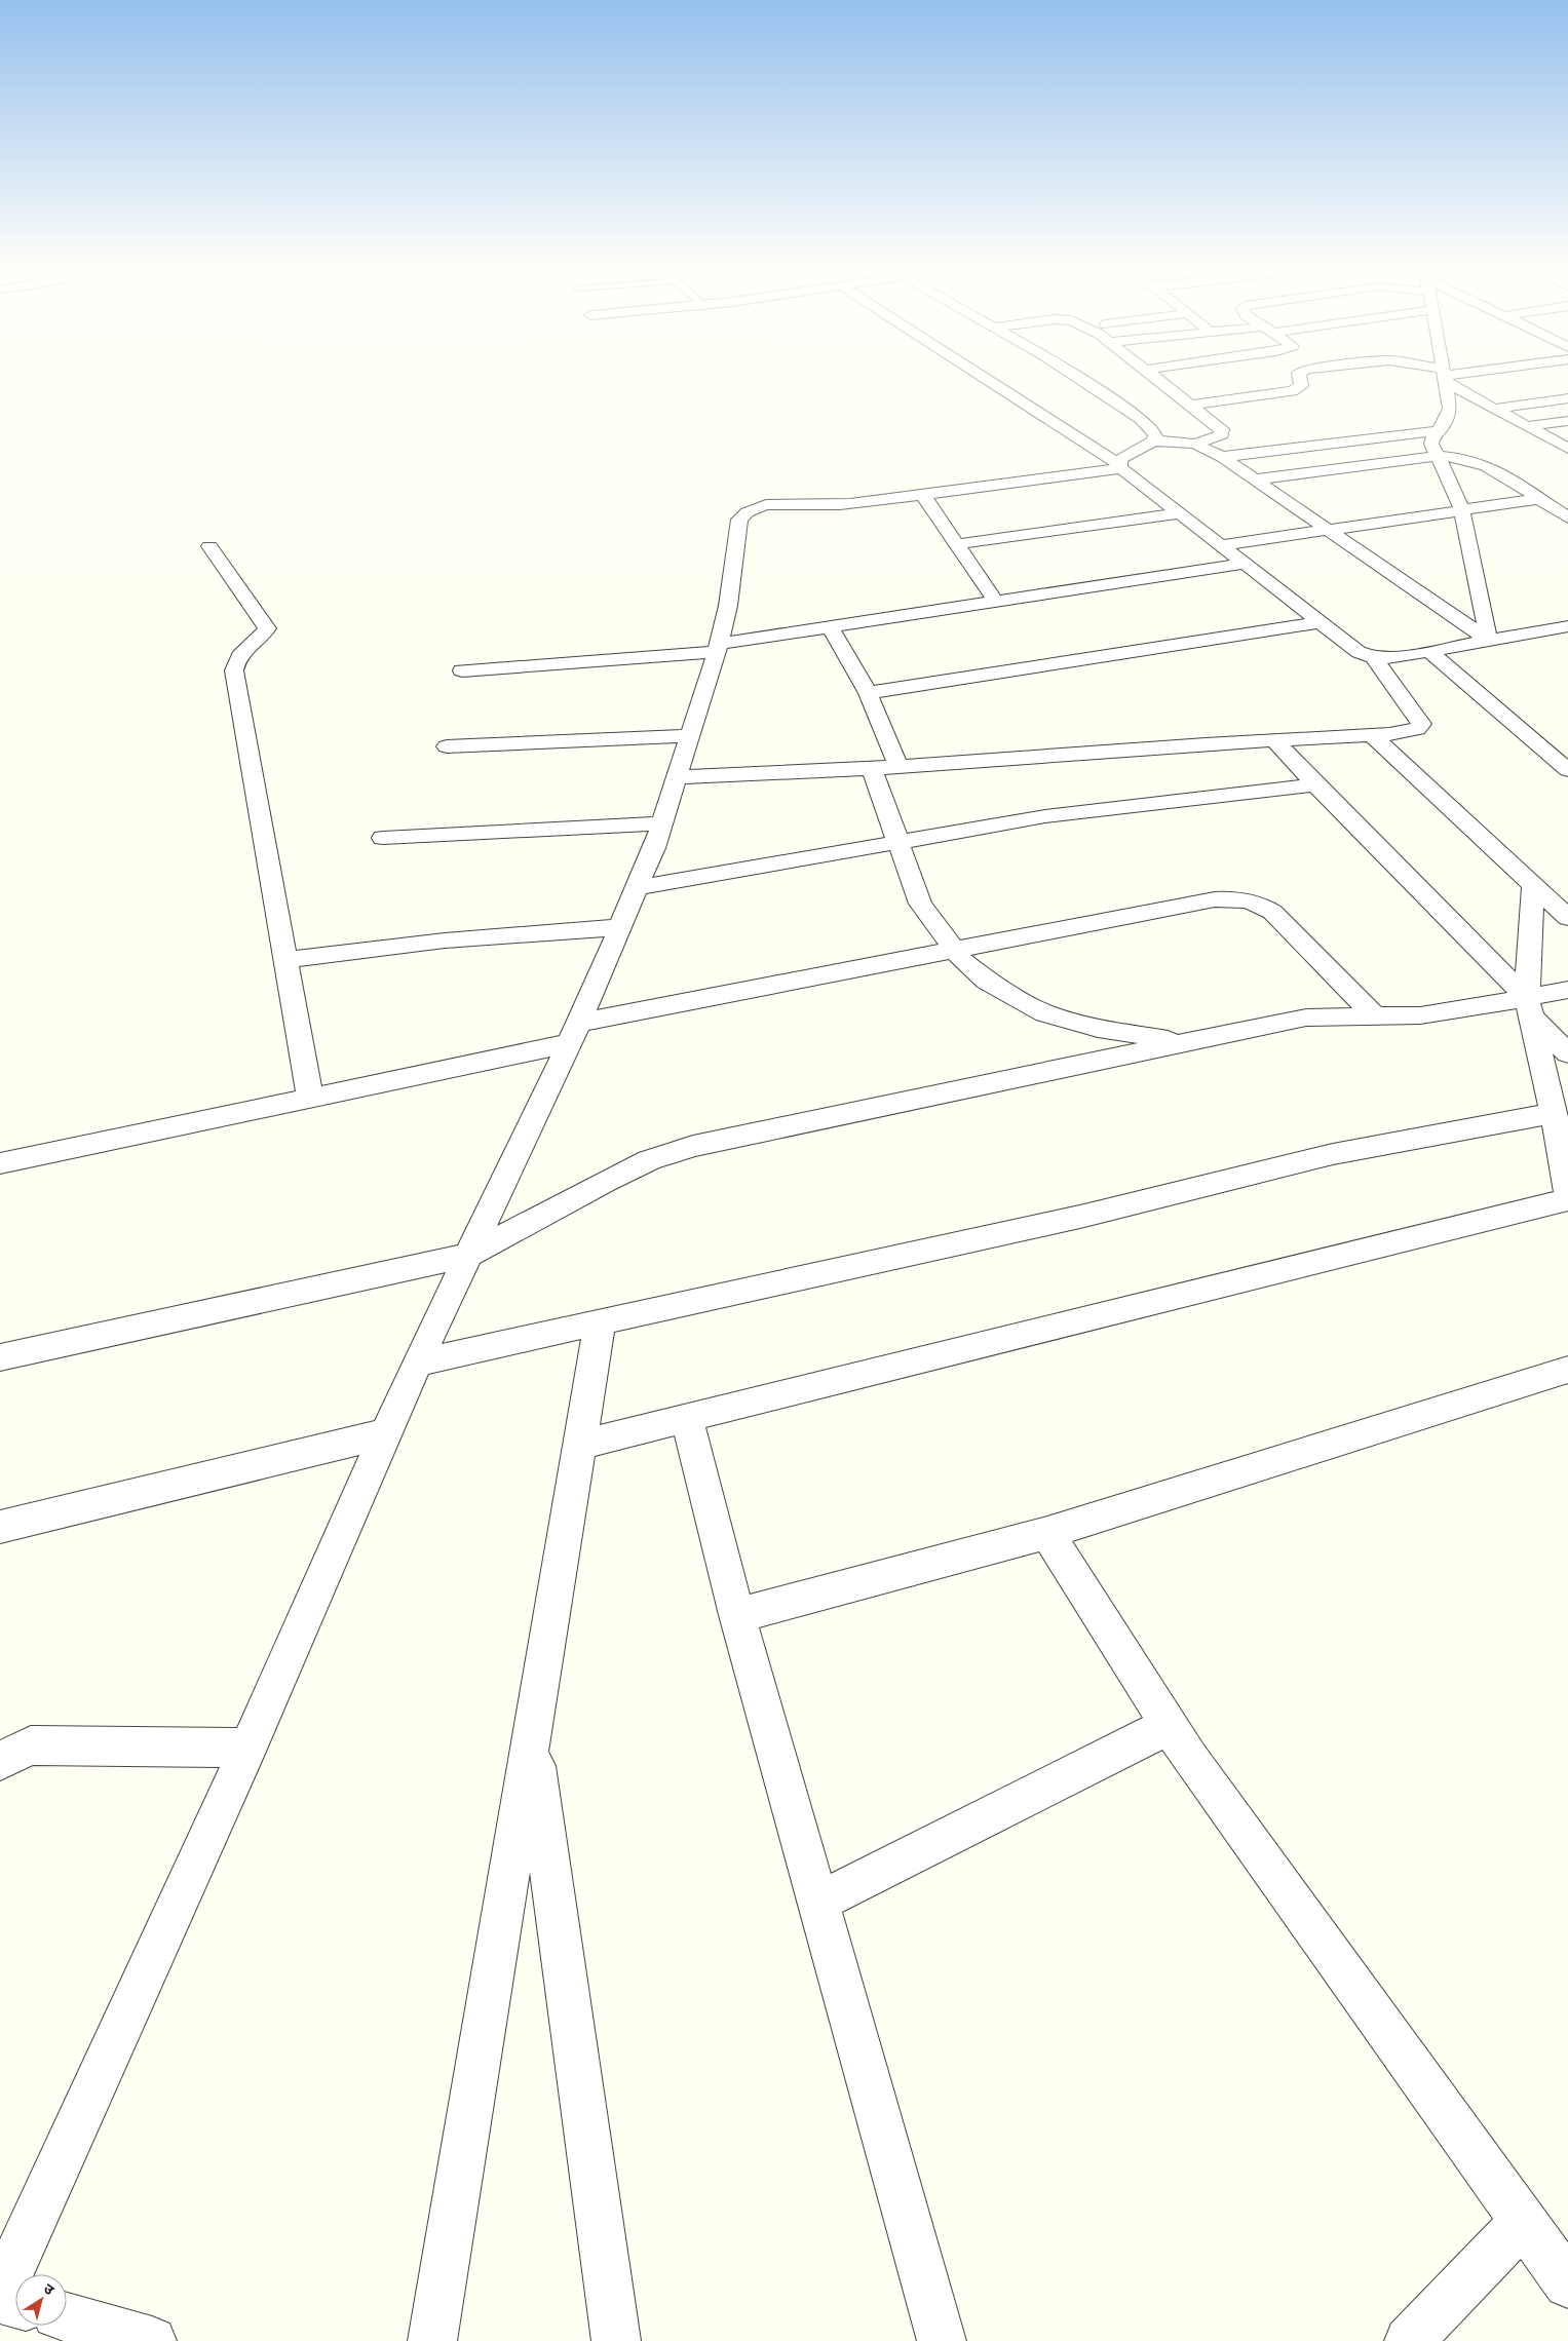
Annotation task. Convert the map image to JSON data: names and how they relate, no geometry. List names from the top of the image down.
{
  "north": "top right"
}
